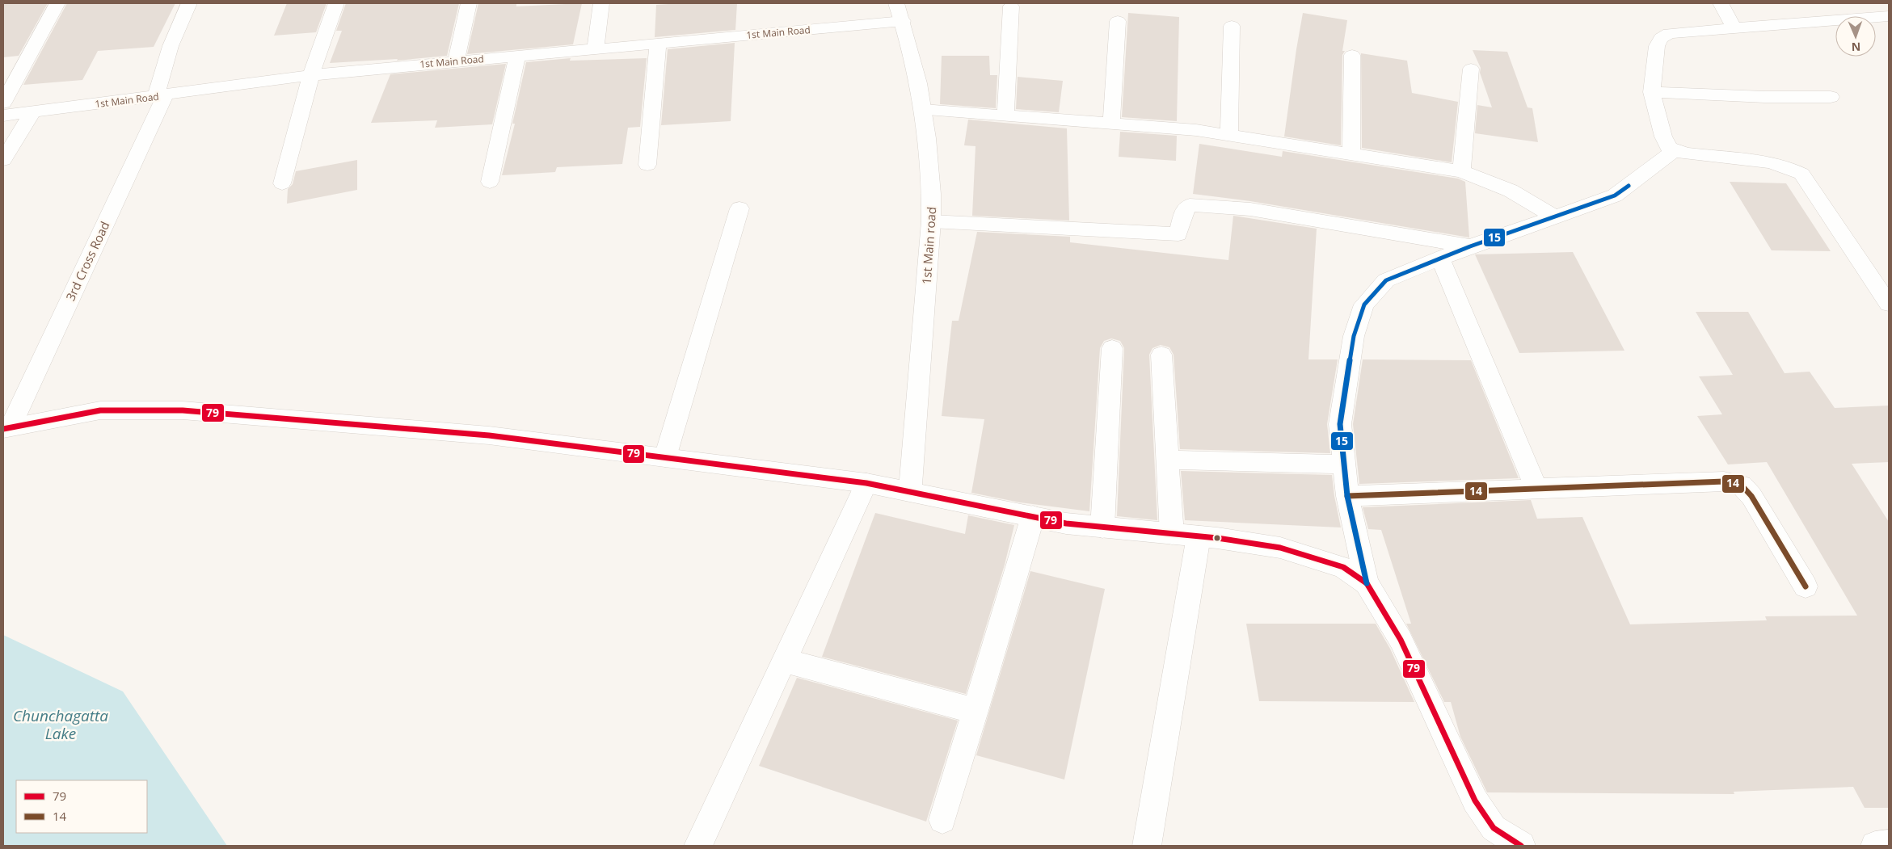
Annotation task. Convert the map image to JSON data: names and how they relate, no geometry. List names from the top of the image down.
{
  "streets": {
    "street": ["1st Main Road", "1st Main road", "3rd Cross Road"]
  },
  "crossings": [
    ["1st Main Road", "1st Main road"],
    ["1st Main Road", "3rd Cross Road"]
  ],
  "water": ["Chunchagatta Lake"],
  "lines": ["transit line 15", "transit line 79", "transit line 14"],
  "legend": ["79", "14"],
  "north": "bottom"
}
